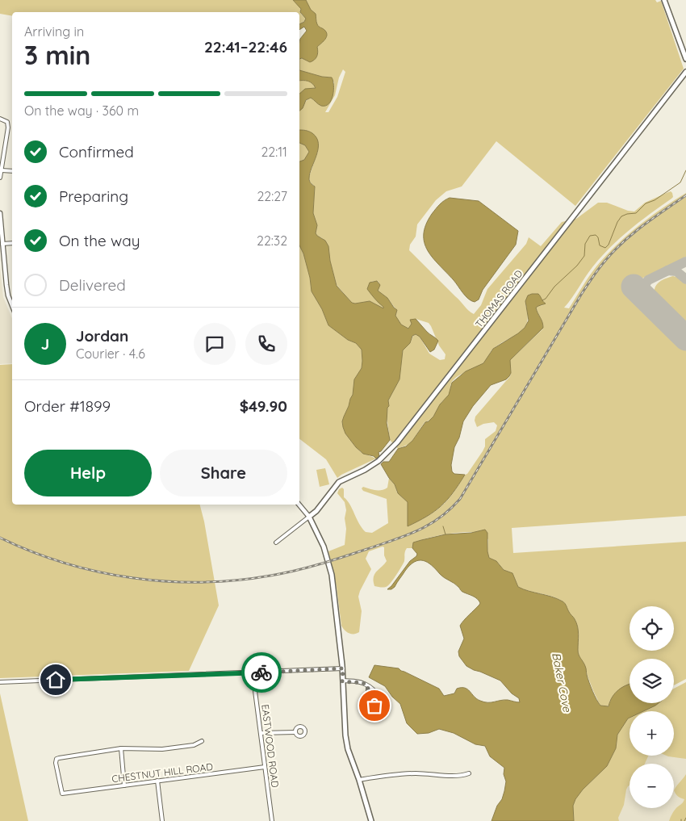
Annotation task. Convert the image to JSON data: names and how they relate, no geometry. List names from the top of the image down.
{
  "streets": {
    "main road": ["THOMAS ROAD"],
    "street": ["EASTWOOD ROAD", "CHESTNUT HILL ROAD"]
  },
  "crossings": [
    ["EASTWOOD ROAD", "CHESTNUT HILL ROAD"]
  ],
  "water": ["Baker Cove"],
  "page": {
    "heading": ["3 min", "Arriving in", "22:41–22:46"],
    "panel": [
      "Jordan",
      "Courier · 4.6",
      "Order #1899",
      "$49.90"
    ],
    "bar": "On the way · 360 m",
    "list": [
      ["Confirmed", "22:11"],
      ["Preparing", "22:27"],
      ["On the way", "22:32"],
      "Delivered"
    ],
    "round": "J",
    "buttons": ["Help", "Share"],
    "map_buttons": ["+", "−"]
  }
}
